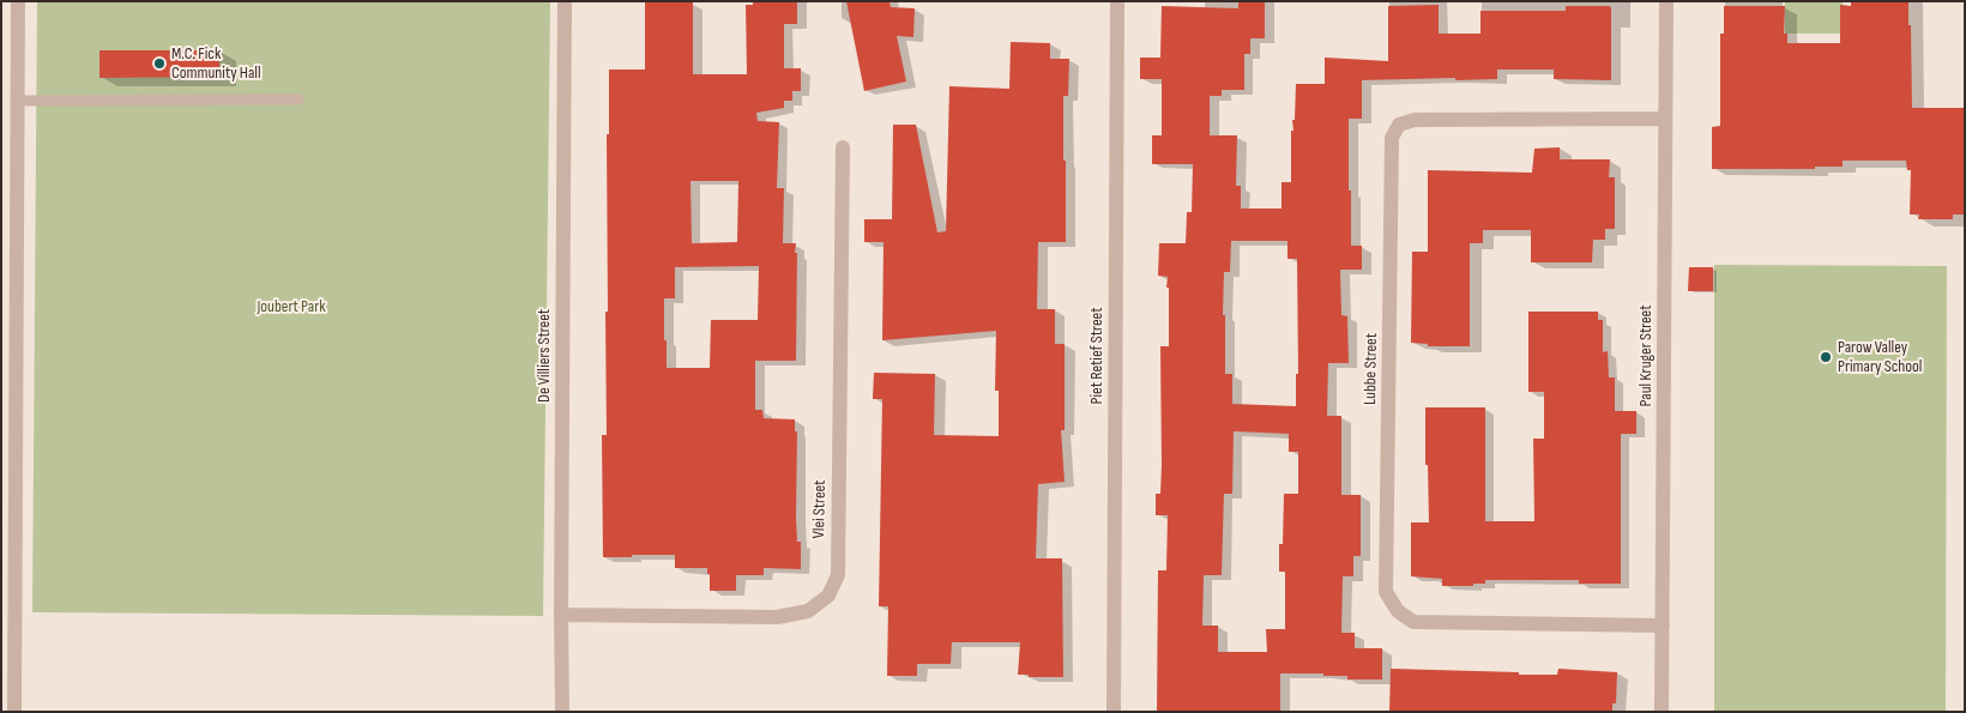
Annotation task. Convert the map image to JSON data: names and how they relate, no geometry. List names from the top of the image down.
{
  "streets": {
    "street": [
      "De Villiers Street",
      "Piet Retief Street",
      "Paul Kruger Street",
      "Lubbe Street",
      "Vlei Street"
    ]
  },
  "crossings": [
    ["De Villiers Street", "Vlei Street"],
    ["Paul Kruger Street", "Lubbe Street"]
  ],
  "parks": ["Joubert Park"],
  "places": ["M.C. Fick Community Hall", "Parow Valley Primary School"]
}
